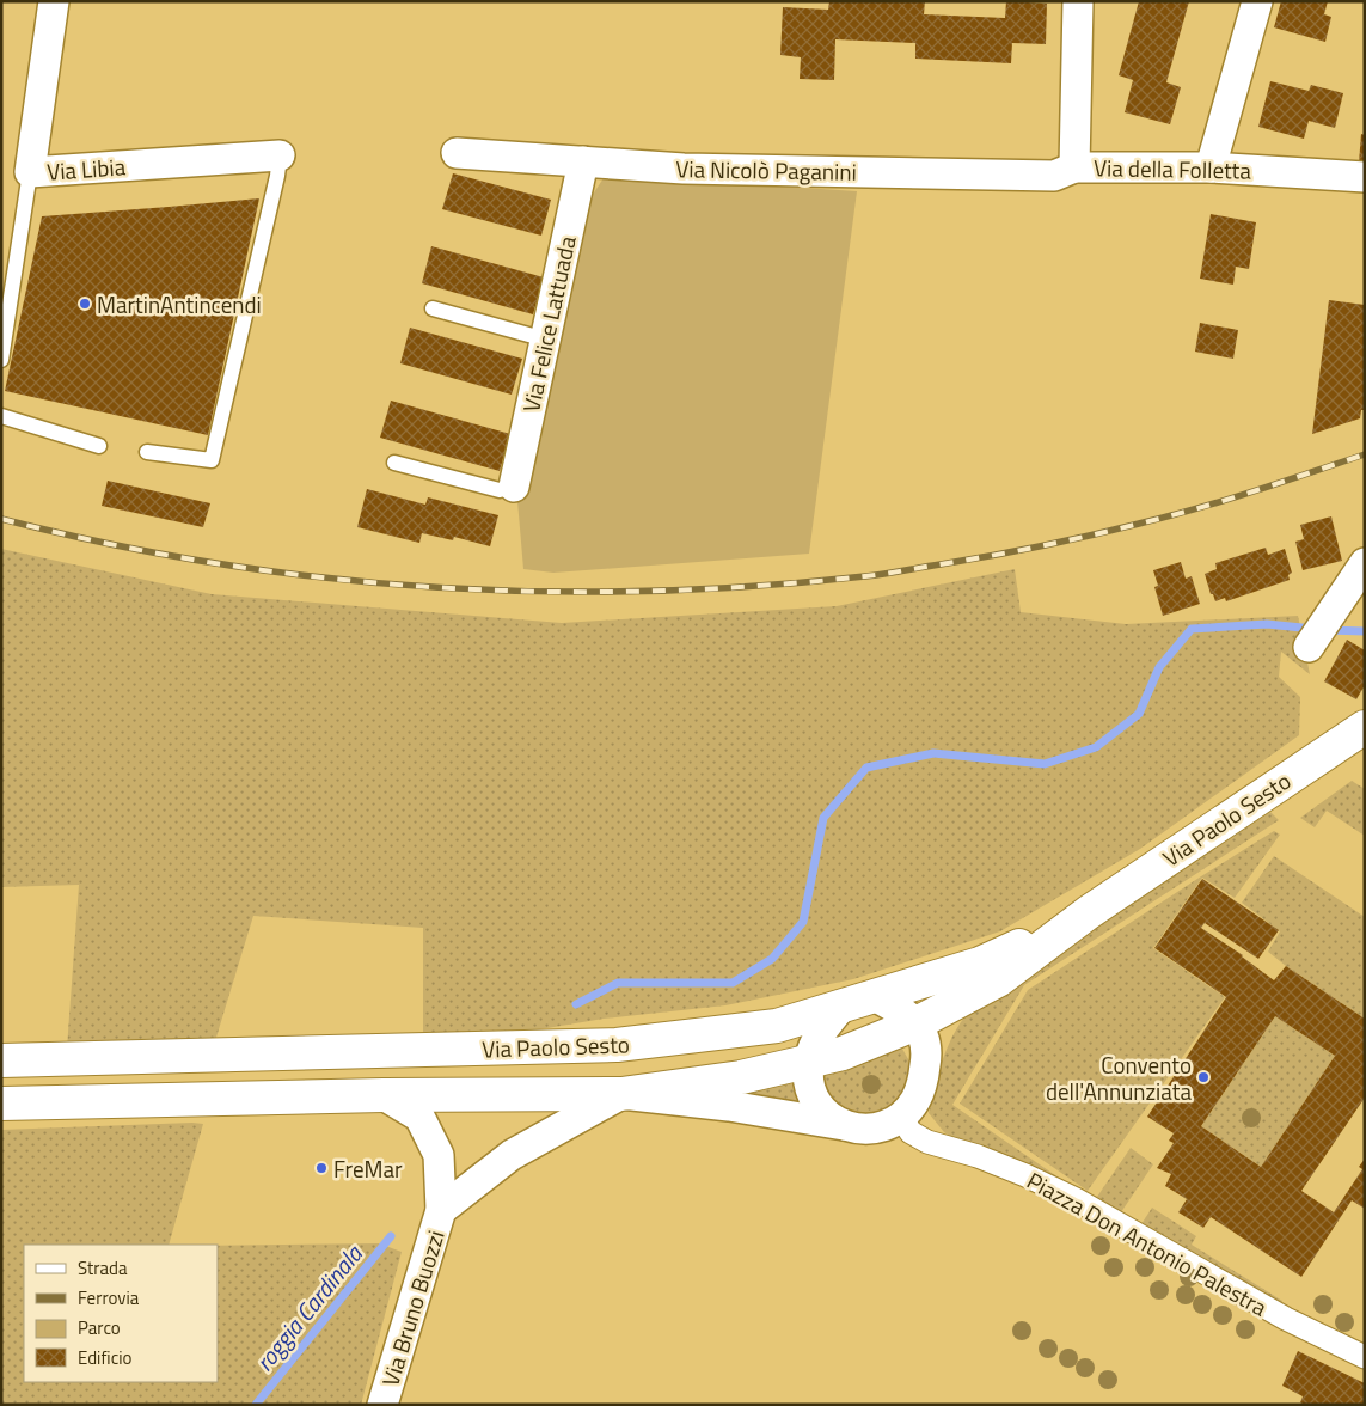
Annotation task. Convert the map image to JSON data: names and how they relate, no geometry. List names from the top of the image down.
{
  "streets": {
    "street": [
      "Via Libia",
      "Via della Folletta",
      "Via Nicolò Paganini",
      "Via Felice Lattuada",
      "Via Paolo Sesto",
      "Piazza Don Antonio Palestra",
      "Via Bruno Buozzi"
    ]
  },
  "crossings": [
    ["Via della Folletta", "Via Nicolò Paganini"],
    ["Via Nicolò Paganini", "Via Felice Lattuada"],
    ["Via Paolo Sesto", "Piazza Don Antonio Palestra"],
    ["Via Paolo Sesto", "Via Bruno Buozzi"]
  ],
  "water": ["roggia Cardinala"],
  "places": ["MartinAntincendi", "Convento dell'Annunziata", "FreMar"],
  "legend": [
    "Strada",
    "Ferrovia",
    "Parco",
    "Edificio"
  ]
}
